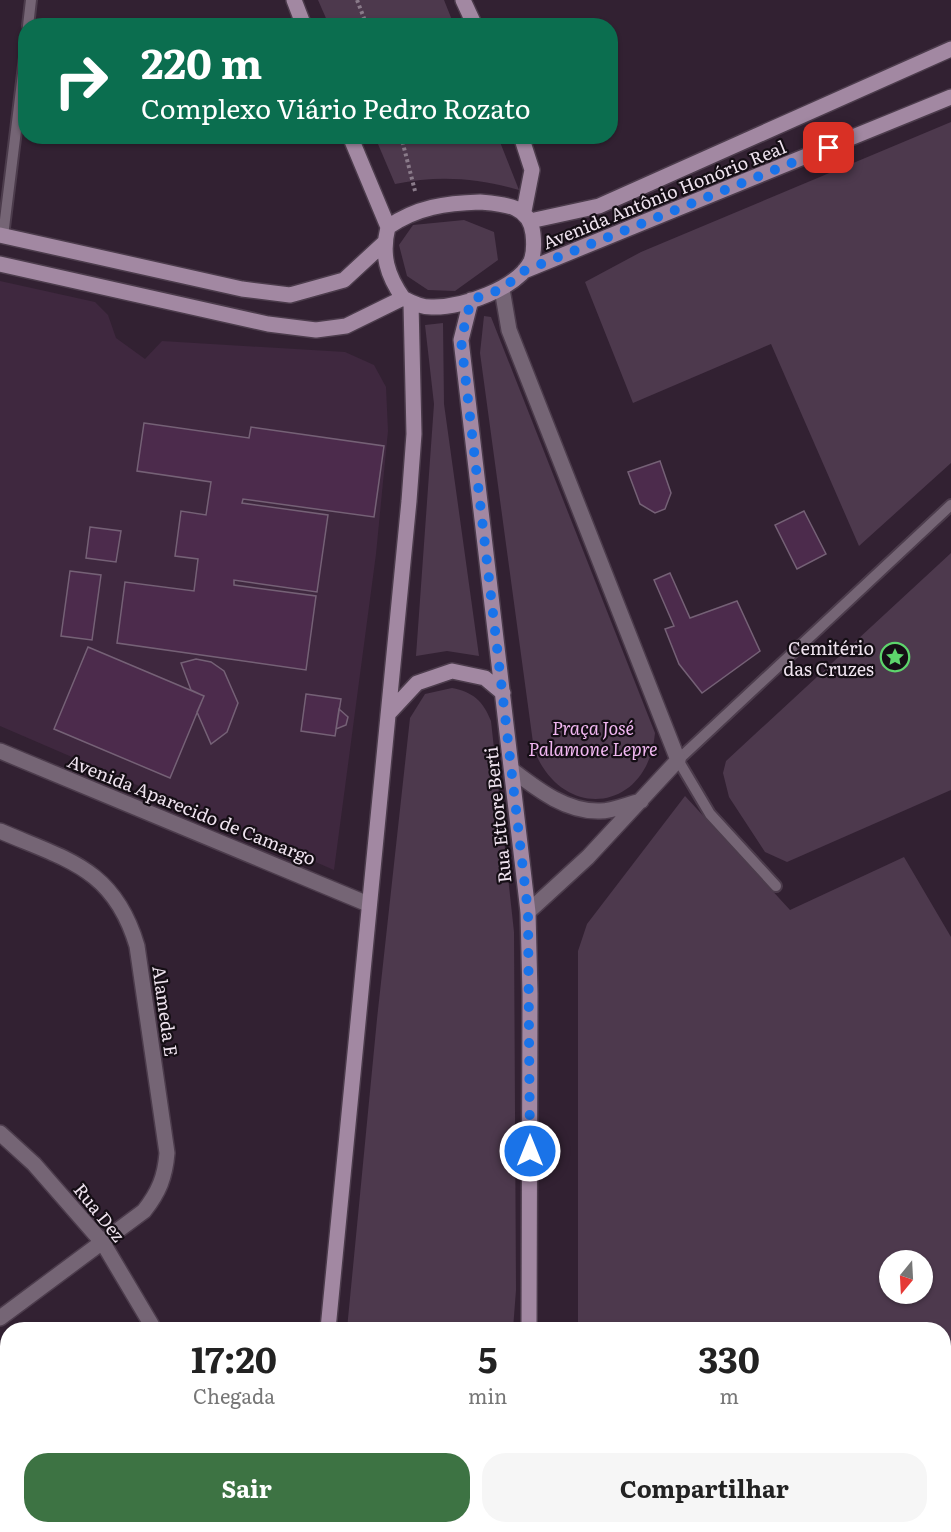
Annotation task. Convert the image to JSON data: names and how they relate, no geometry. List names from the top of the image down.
{
  "streets": {
    "street": [
      "Avenida Antônio Honório Real",
      "Avenida Aparecido de Camargo",
      "Rua Ettore Berti",
      "Alameda E",
      "Rua Dez"
    ]
  },
  "crossings": [
    ["Avenida Antônio Honório Real", "Rua Ettore Berti"],
    ["Alameda E", "Rua Dez"]
  ],
  "parks": ["Praça José Palamone Lepre"],
  "places": {
    "place": ["Cemitério das Cruzes"]
  },
  "north": "bottom",
  "page": {
    "turn": ["220 m", "Complexo Viário Pedro Rozato"],
    "eta": [
      "17:20",
      "Chegada",
      "5",
      "min",
      "330",
      "m"
    ],
    "buttons": ["Sair", "Compartilhar"]
  }
}
